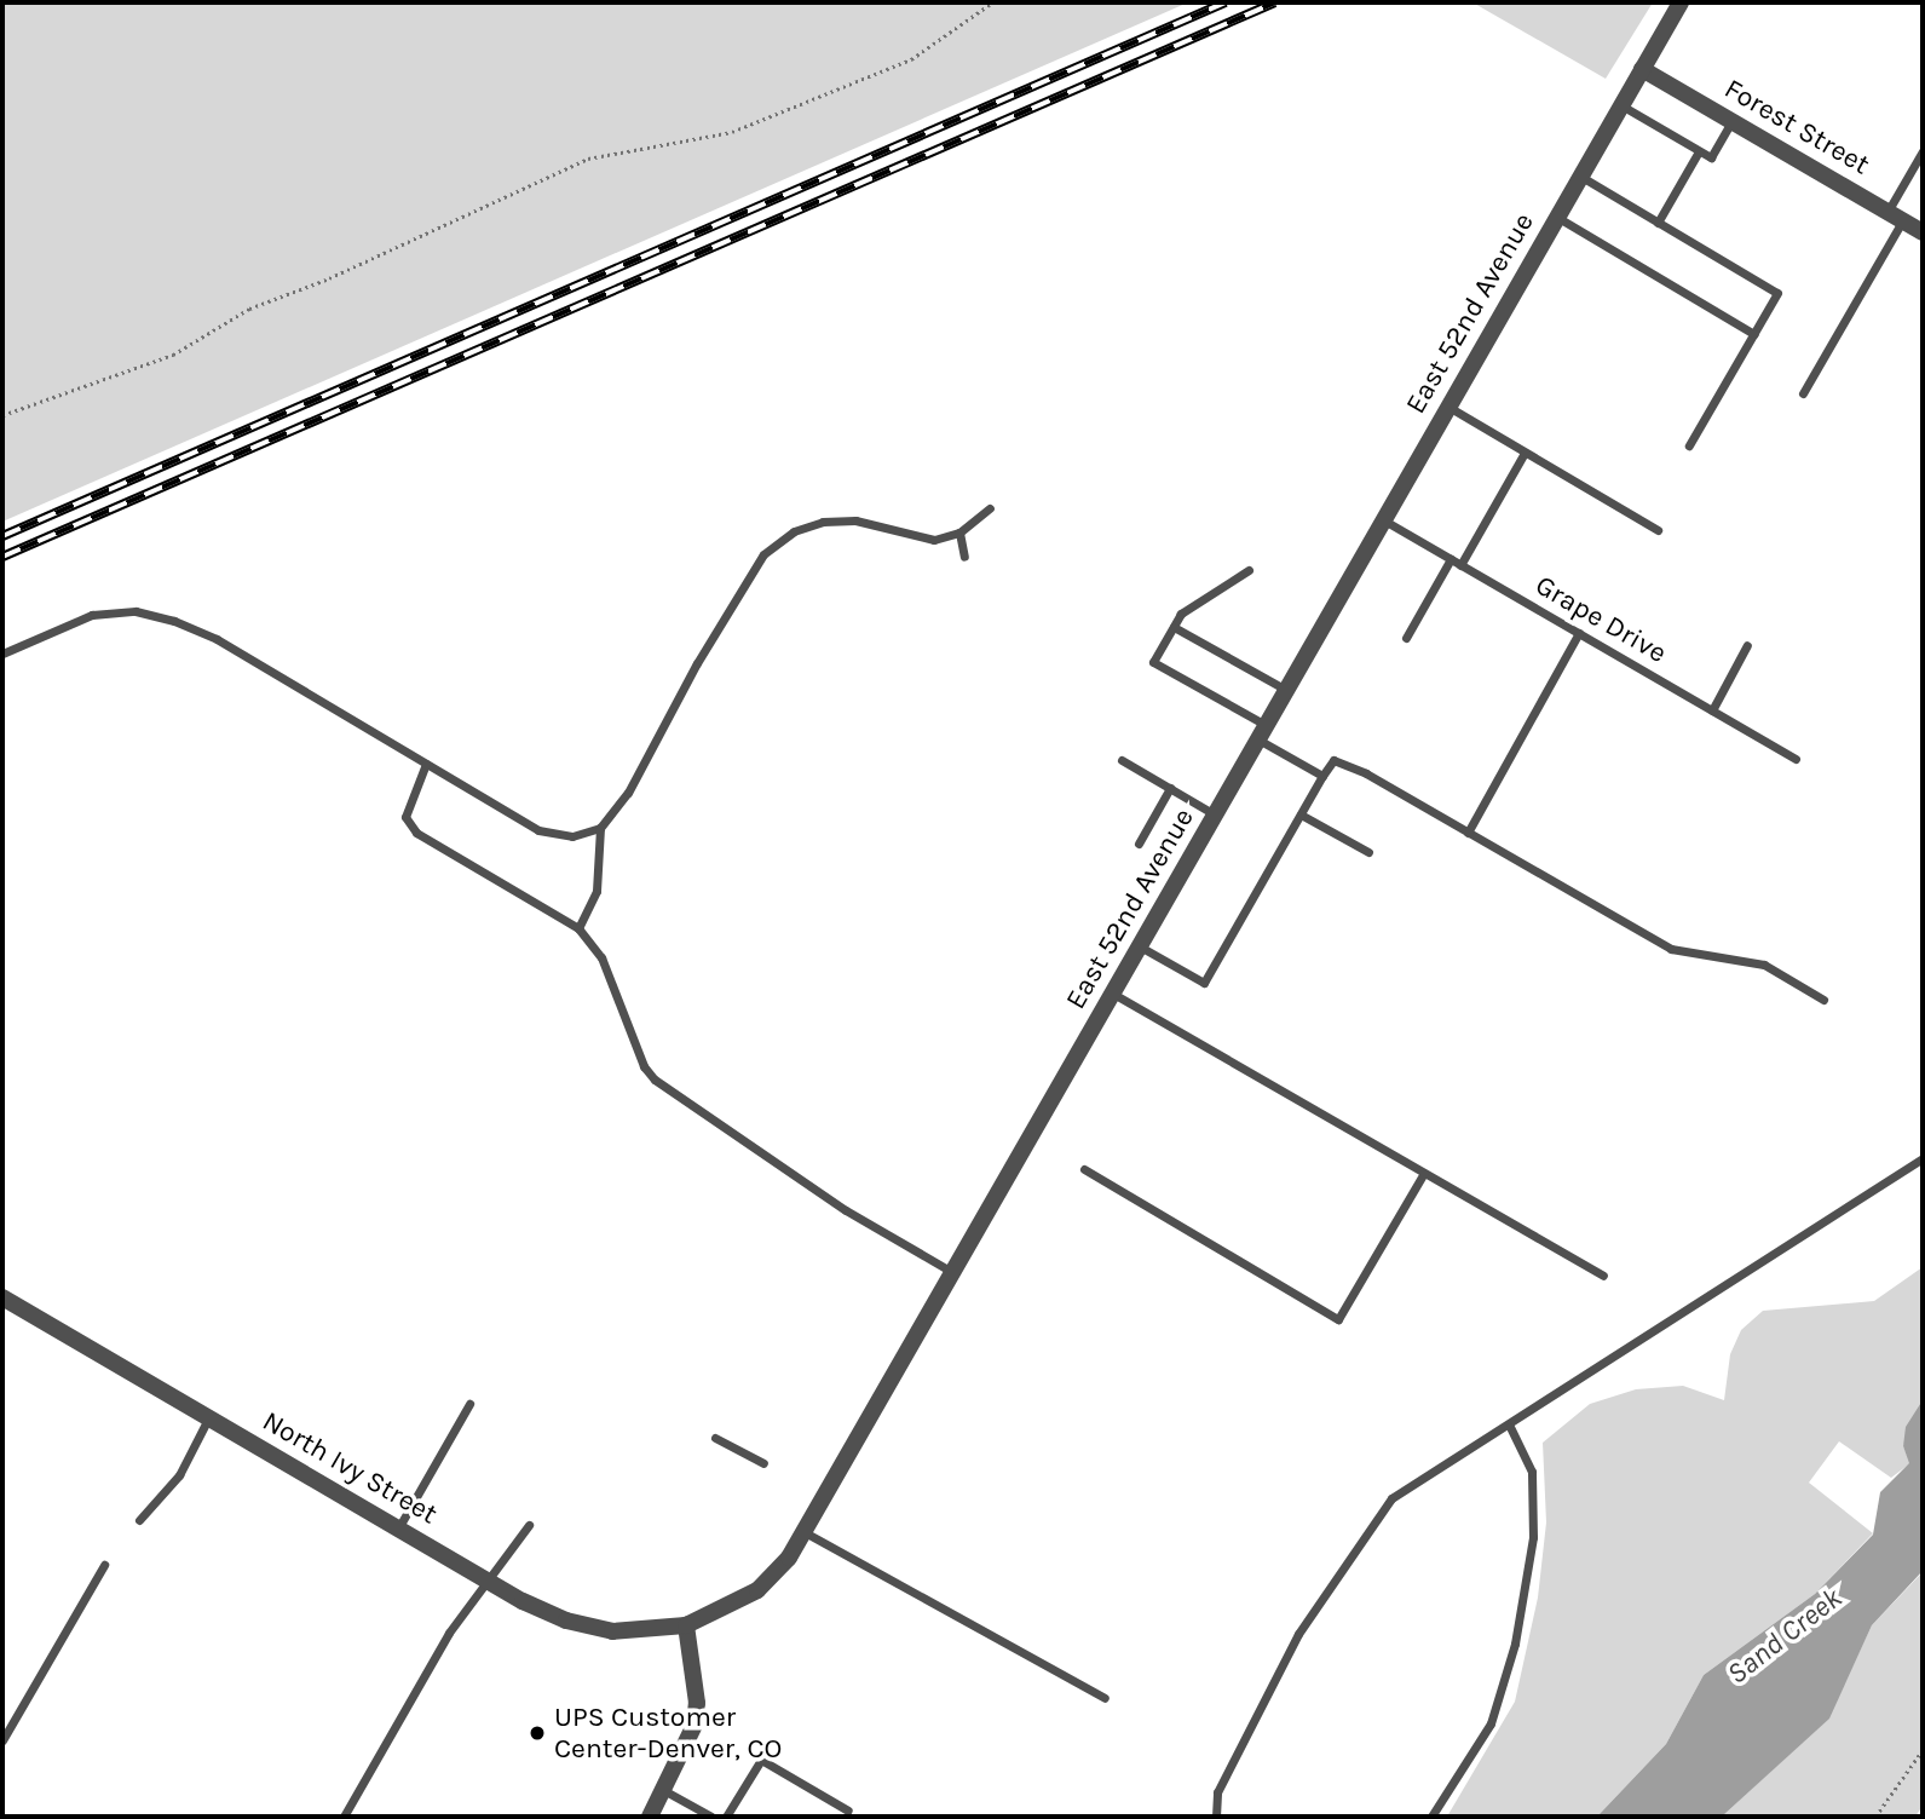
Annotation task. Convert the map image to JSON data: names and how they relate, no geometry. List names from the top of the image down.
{
  "streets": {
    "street": ["Forest Street", "East 52nd Avenue", "North Ivy Street"],
    "lane": ["Grape Drive"]
  },
  "crossings": [
    ["Forest Street", "East 52nd Avenue"],
    ["East 52nd Avenue", "Grape Drive"],
    ["East 52nd Avenue", "North Ivy Street"]
  ],
  "water": ["Sand Creek"],
  "places": ["UPS Customer Center-Denver, CO"]
}
